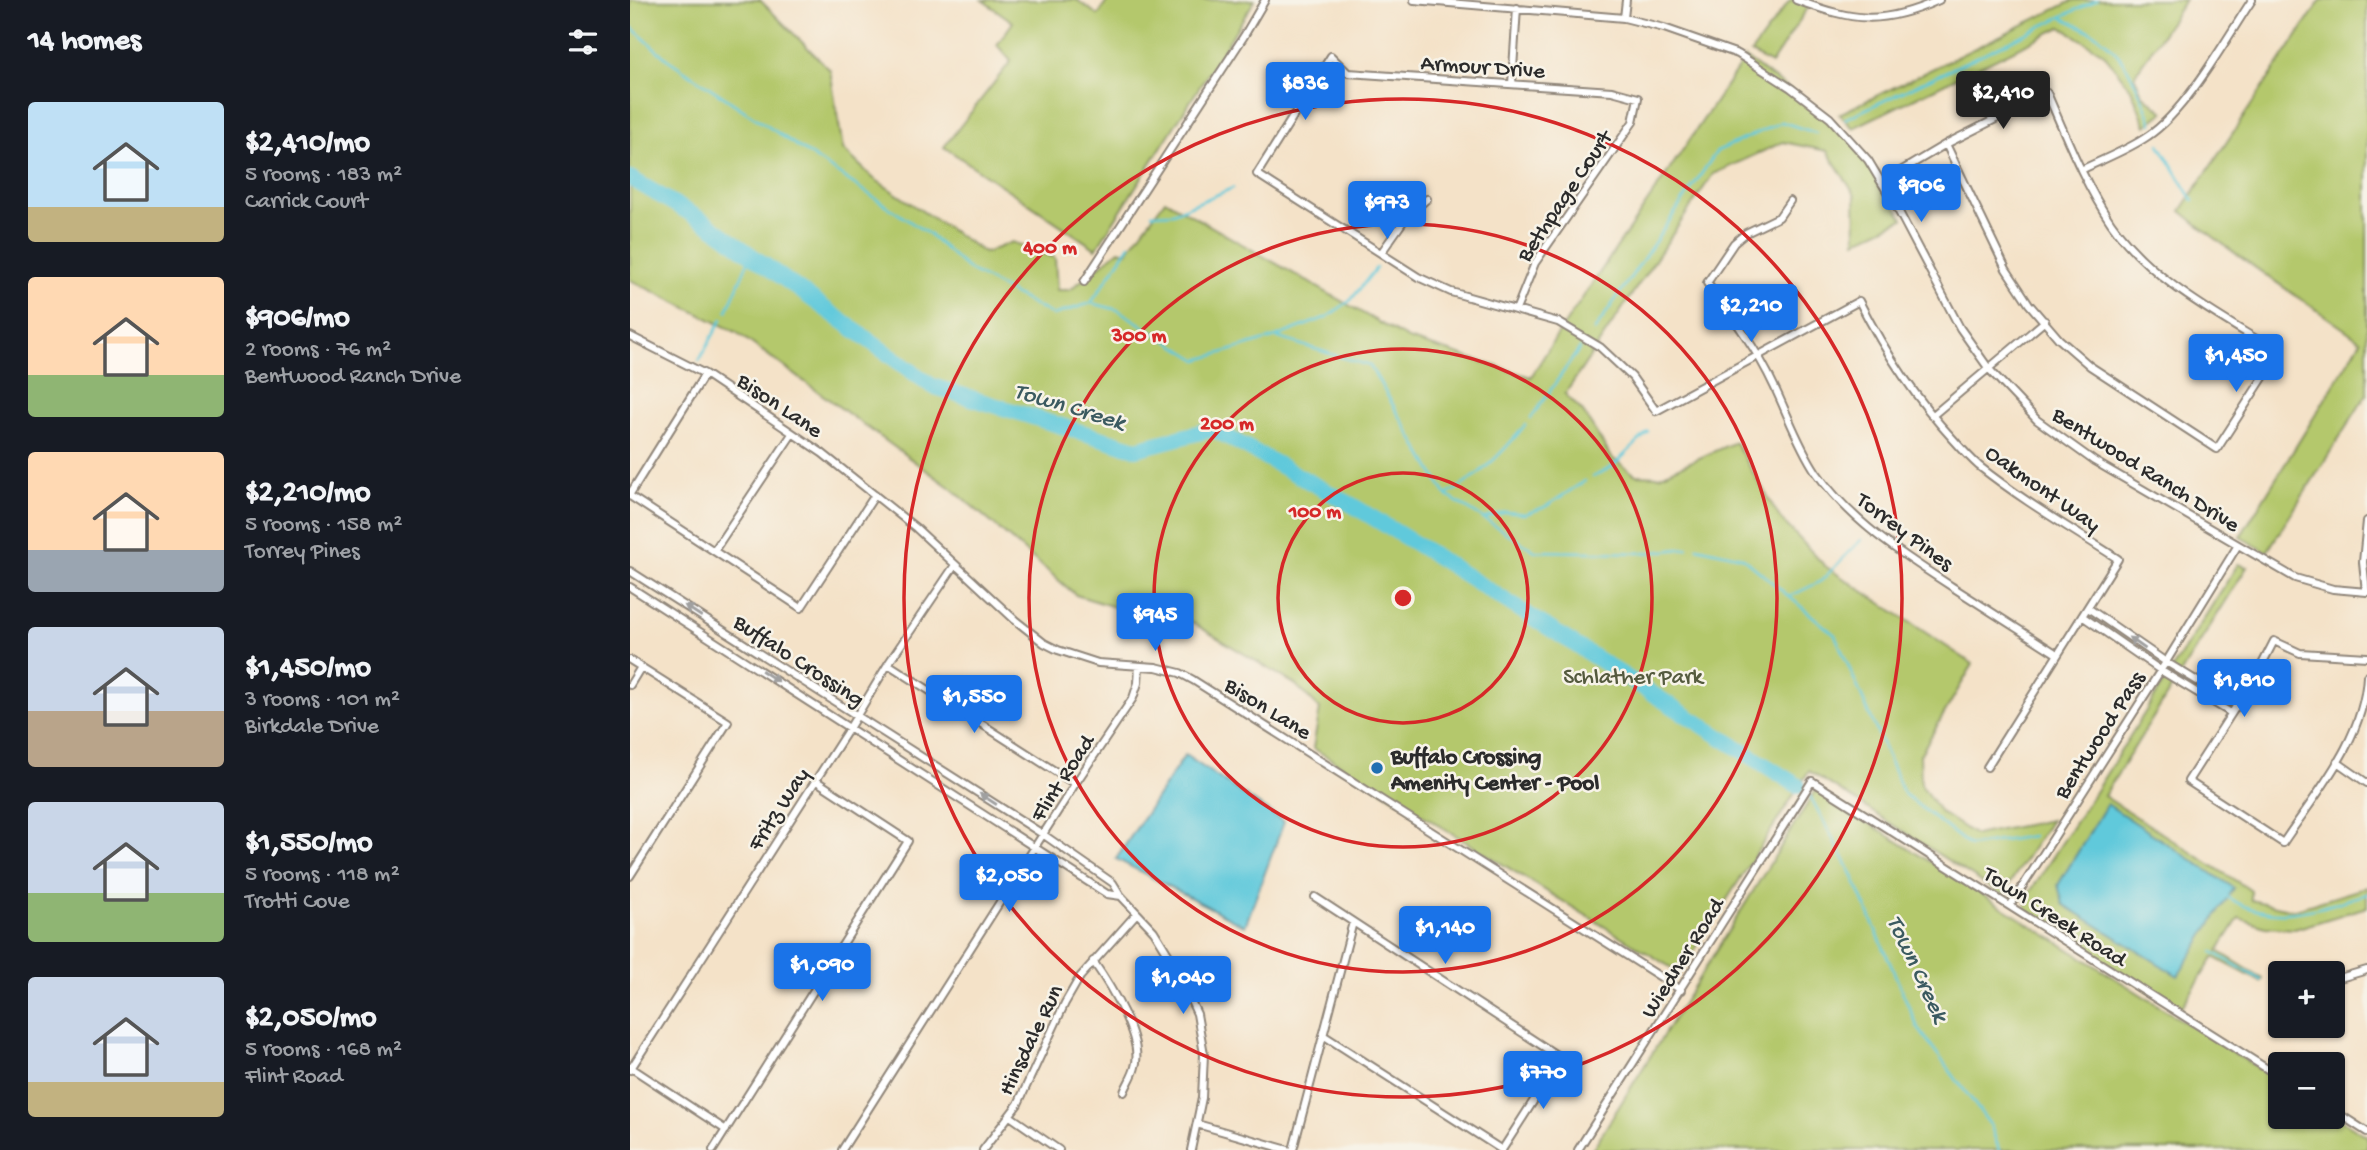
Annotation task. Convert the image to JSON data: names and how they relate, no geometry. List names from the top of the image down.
{
  "streets": {
    "street": [
      "Armour Drive",
      "Bethpage Court",
      "Bison Lane",
      "Bentwood Ranch Drive",
      "Oakmont Way",
      "Torrey Pines",
      "Buffalo Crossing",
      "Bentwood Pass",
      "Flint Road",
      "Fritz Way",
      "Town Creek Road",
      "Wiedner Road",
      "Hinsdale Run"
    ]
  },
  "crossings": [
    ["Armour Drive", "Bethpage Court"],
    ["Bison Lane", "Flint Road"],
    ["Bison Lane", "Fritz Way"],
    ["Bison Lane", "Wiedner Road"],
    ["Bentwood Ranch Drive", "Bentwood Pass"],
    ["Oakmont Way", "Torrey Pines"],
    ["Buffalo Crossing", "Flint Road"],
    ["Buffalo Crossing", "Fritz Way"],
    ["Buffalo Crossing", "Hinsdale Run"],
    ["Bentwood Pass", "Town Creek Road"],
    ["Town Creek Road", "Wiedner Road"]
  ],
  "water": ["Town Creek"],
  "parks": ["Schlather Park"],
  "places": ["Buffalo Crossing Amenity Center - Pool"],
  "page": {
    "heading": "14 homes",
    "price": [
      "$836",
      "$2,410",
      "$906",
      "$973",
      "$2,210",
      "$1,450",
      "$945",
      "$1,810",
      "$1,550",
      "$2,050",
      "$1,140",
      "$1,090",
      "$1,040",
      "$770"
    ],
    "list": [
      {
        "name": "$2,410/mo",
        "note": "5 rooms · 183 m² · Carrick Court"
      },
      {
        "name": "$906/mo",
        "note": "2 rooms · 76 m² · Bentwood Ranch Drive"
      },
      {
        "name": "$2,210/mo",
        "note": "5 rooms · 158 m² · Torrey Pines"
      },
      {
        "name": "$1,450/mo",
        "note": "3 rooms · 101 m² · Birkdale Drive"
      },
      {
        "name": "$1,550/mo",
        "note": "5 rooms · 118 m² · Trotti Cove"
      },
      {
        "name": "$2,050/mo",
        "note": "5 rooms · 168 m² · Flint Road"
      }
    ],
    "map_buttons": ["+", "−"]
  },
  "rings": [
    "400 m",
    "300 m",
    "200 m",
    "100 m"
  ]
}
